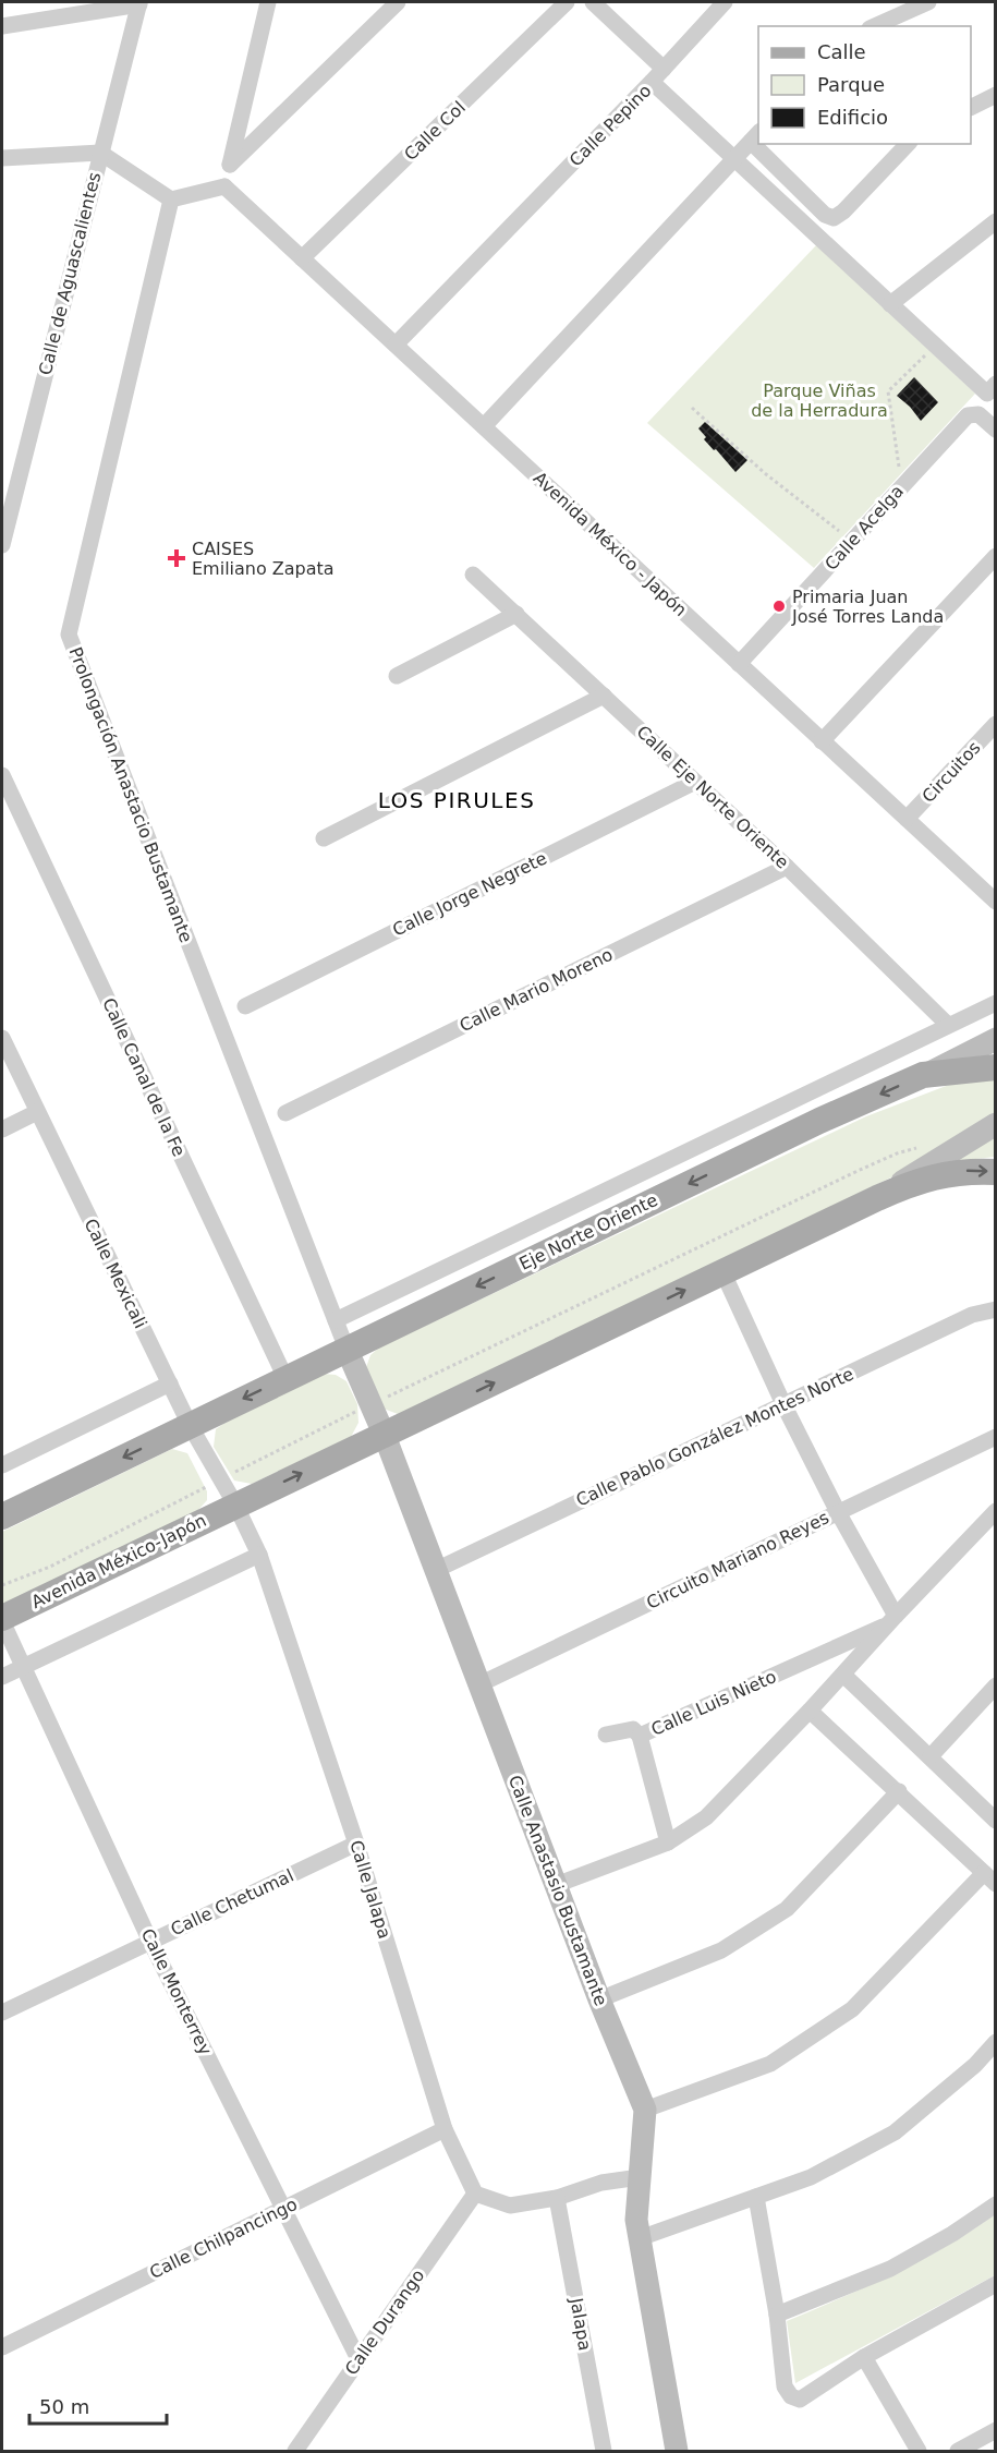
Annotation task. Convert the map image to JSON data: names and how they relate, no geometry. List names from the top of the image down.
{
  "streets": {
    "main road": ["Eje Norte Oriente", "Avenida México-Japón"],
    "street": [
      "Calle Pepino",
      "Calle Col",
      "Calle de Aguascalientes",
      "Calle Acelga",
      "Avenida México - Japón",
      "Circuitos",
      "Prolongación Anastacio Bustamante",
      "Calle Eje Norte Oriente",
      "Calle Jorge Negrete",
      "Calle Mario Moreno",
      "Calle Canal de la Fe",
      "Calle Mexicali",
      "Calle Pablo González Montes Norte",
      "Circuito Mariano Reyes",
      "Calle Luis Nieto",
      "Calle Jalapa",
      "Calle Anastasio Bustamante",
      "Calle Chetumal",
      "Calle Monterrey",
      "Calle Chilpancingo",
      "Calle Durango",
      "Jalapa"
    ]
  },
  "crossings": [
    ["Calle Pepino", "Avenida México - Japón"],
    ["Calle Col", "Avenida México - Japón"],
    ["Calle Acelga", "Avenida México - Japón"],
    ["Avenida México - Japón", "Circuitos"],
    ["Prolongación Anastacio Bustamante", "Eje Norte Oriente"],
    ["Prolongación Anastacio Bustamante", "Calle Anastasio Bustamante"],
    ["Calle Eje Norte Oriente", "Calle Jorge Negrete"],
    ["Calle Eje Norte Oriente", "Calle Mario Moreno"],
    ["Calle Eje Norte Oriente", "Eje Norte Oriente"],
    ["Calle Canal de la Fe", "Eje Norte Oriente"],
    ["Eje Norte Oriente", "Calle Mexicali"],
    ["Eje Norte Oriente", "Calle Anastasio Bustamante"],
    ["Calle Mexicali", "Avenida México-Japón"],
    ["Calle Mexicali", "Calle Jalapa"],
    ["Calle Pablo González Montes Norte", "Calle Anastasio Bustamante"],
    ["Circuito Mariano Reyes", "Calle Anastasio Bustamante"],
    ["Avenida México-Japón", "Calle Jalapa"],
    ["Avenida México-Japón", "Calle Monterrey"],
    ["Calle Luis Nieto", "Calle Anastasio Bustamante"],
    ["Calle Jalapa", "Calle Chetumal"],
    ["Calle Jalapa", "Calle Chilpancingo"],
    ["Calle Jalapa", "Calle Durango"],
    ["Calle Chetumal", "Calle Monterrey"],
    ["Calle Monterrey", "Calle Chilpancingo"],
    ["Calle Monterrey", "Calle Durango"]
  ],
  "districts": ["LOS PIRULES"],
  "parks": ["Parque Viñas de la Herradura"],
  "places": {
    "health": ["CAISES Emiliano Zapata"],
    "other": ["Primaria Juan José Torres Landa"]
  },
  "legend": ["Calle", "Parque", "Edificio"],
  "scale_bar": "50 m"
}
